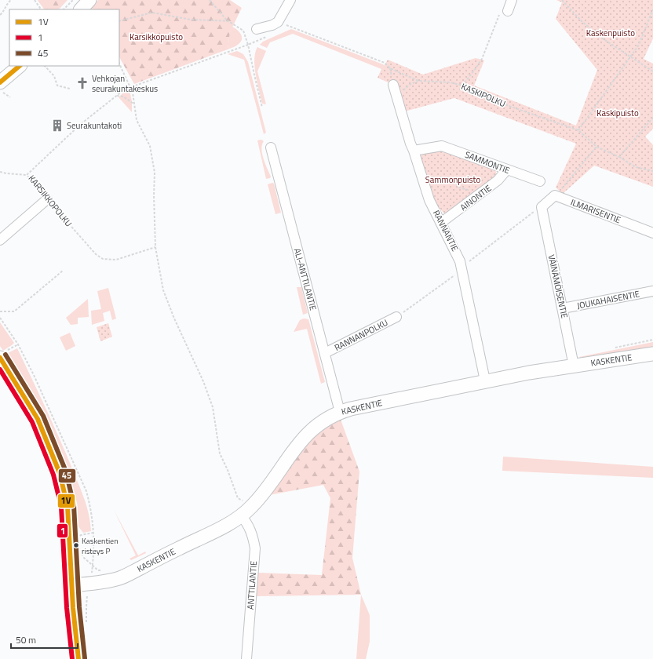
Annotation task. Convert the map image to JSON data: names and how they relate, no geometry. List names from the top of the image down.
{
  "streets": {
    "street": [
      "SAMMONTIE",
      "AINONTIE",
      "ILMARISENTIE",
      "RANNANTIE",
      "ALI-ANTTILANTIE",
      "VÄINÄMÖISENTIE",
      "JOUKAHAISENTIE",
      "RANNANPOLKU",
      "KASKENTIE",
      "ANTTILANTIE"
    ],
    "path": ["KASKIPOLKU", "KARSIKKOPOLKU"]
  },
  "crossings": [
    ["SAMMONTIE", "AINONTIE"],
    ["SAMMONTIE", "RANNANTIE"],
    ["AINONTIE", "RANNANTIE"],
    ["ILMARISENTIE", "VÄINÄMÖISENTIE"],
    ["RANNANTIE", "KASKENTIE"],
    ["ALI-ANTTILANTIE", "RANNANPOLKU"],
    ["ALI-ANTTILANTIE", "KASKENTIE"],
    ["VÄINÄMÖISENTIE", "JOUKAHAISENTIE"],
    ["VÄINÄMÖISENTIE", "KASKENTIE"],
    ["KASKENTIE", "ANTTILANTIE"]
  ],
  "parks": [
    "Kaskenpuisto",
    "Karsikkopuisto",
    "Kaskipuisto",
    "Sammonpuisto"
  ],
  "places": {
    "church": ["Vehkojan seurakuntakeskus"],
    "building": ["Seurakuntakoti"],
    "other": ["Kaskentien risteys P"]
  },
  "lines": ["transit line 1V", "transit line 45", "transit line 1"],
  "legend": ["1V", "1", "45"],
  "scale_bar": "50 m"
}
